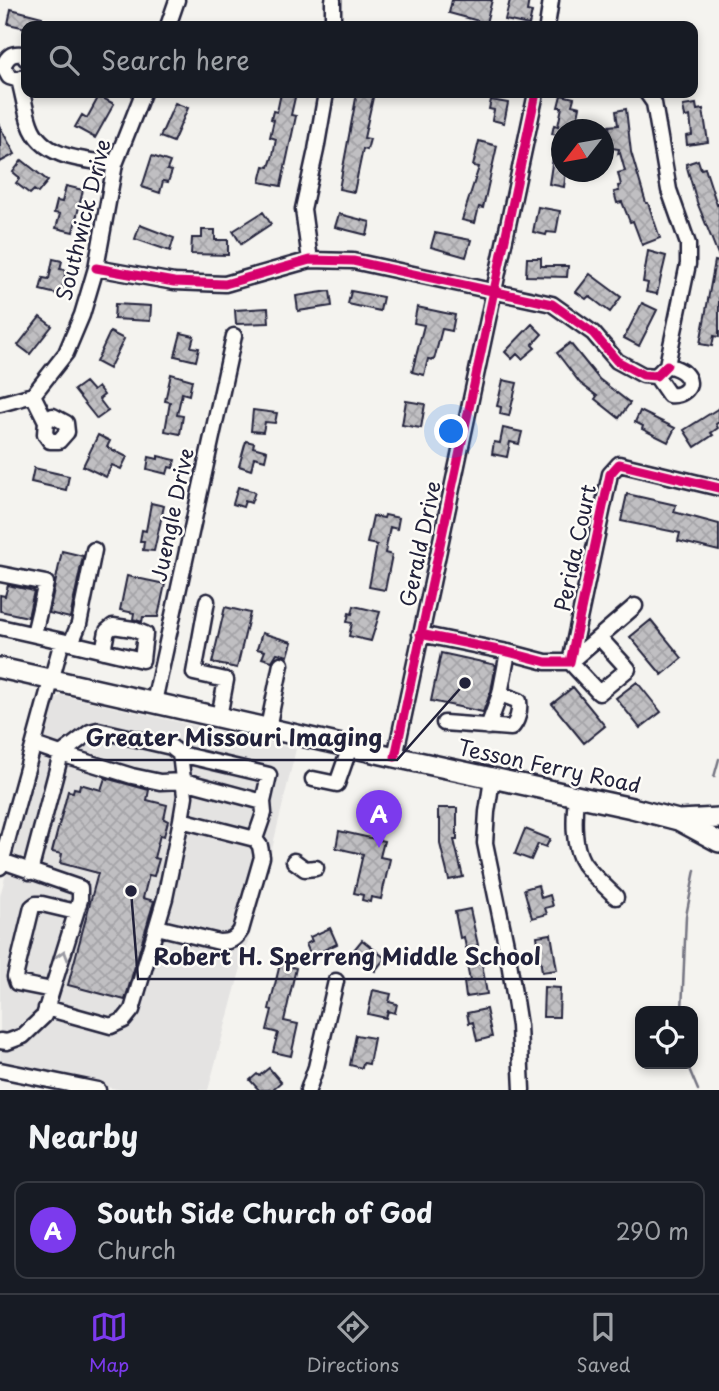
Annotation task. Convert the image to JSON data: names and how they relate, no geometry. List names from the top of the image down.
{
  "streets": {
    "main road": ["Tesson Ferry Road"],
    "street": [
      "Southwick Drive",
      "Juengle Drive",
      "Gerald Drive",
      "Perida Court"
    ]
  },
  "crossings": [
    ["Juengle Drive", "Tesson Ferry Road"],
    ["Gerald Drive", "Tesson Ferry Road"]
  ],
  "places": ["Greater Missouri Imaging", "Robert H. Sperreng Middle School"],
  "north": "bottom left",
  "page": {
    "search": "Search here",
    "pins": "A",
    "heading": "Nearby",
    "list": [
      {
        "mark": "A",
        "name": "South Side Church of God",
        "note": "Church",
        "value": "290 m"
      }
    ],
    "nav": ["Map", "Directions", "Saved"]
  }
}
